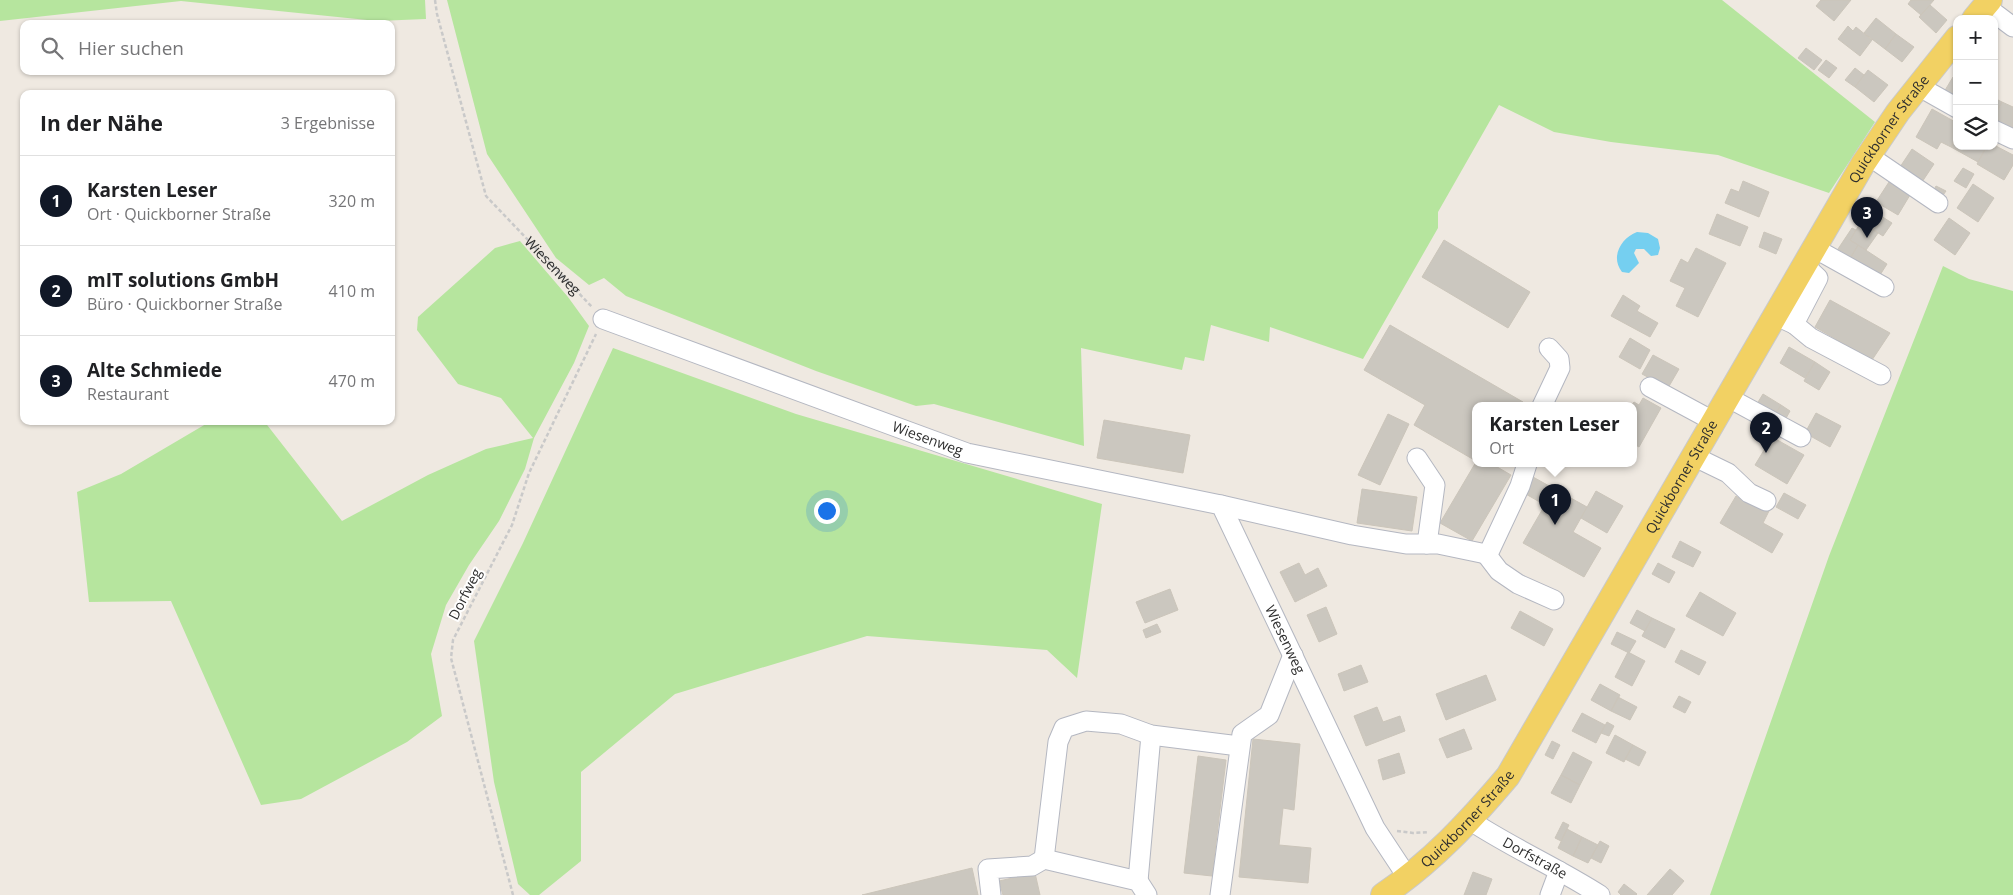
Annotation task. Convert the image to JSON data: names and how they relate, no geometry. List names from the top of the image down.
{
  "streets": {
    "main road": ["Quickborner Straße"],
    "street": ["Wiesenweg", "Dorfstraße"],
    "path": ["Dorfweg"]
  },
  "crossings": [
    ["Quickborner Straße", "Wiesenweg"],
    ["Quickborner Straße", "Dorfstraße"],
    ["Wiesenweg", "Dorfweg"]
  ],
  "page": {
    "map_buttons": ["+", "−"],
    "search": "Hier suchen",
    "heading": ["In der Nähe", "3 Ergebnisse"],
    "list": [
      {
        "mark": "1",
        "name": "Karsten Leser",
        "note": "Ort · Quickborner Straße",
        "value": "320 m"
      },
      {
        "mark": "2",
        "name": "mIT solutions GmbH",
        "note": "Büro · Quickborner Straße",
        "value": "410 m"
      },
      {
        "mark": "3",
        "name": "Alte Schmiede",
        "note": "Restaurant",
        "value": "470 m"
      }
    ],
    "pins": ["3", "2", "1"],
    "popup": ["Karsten Leser", "Ort"]
  }
}
